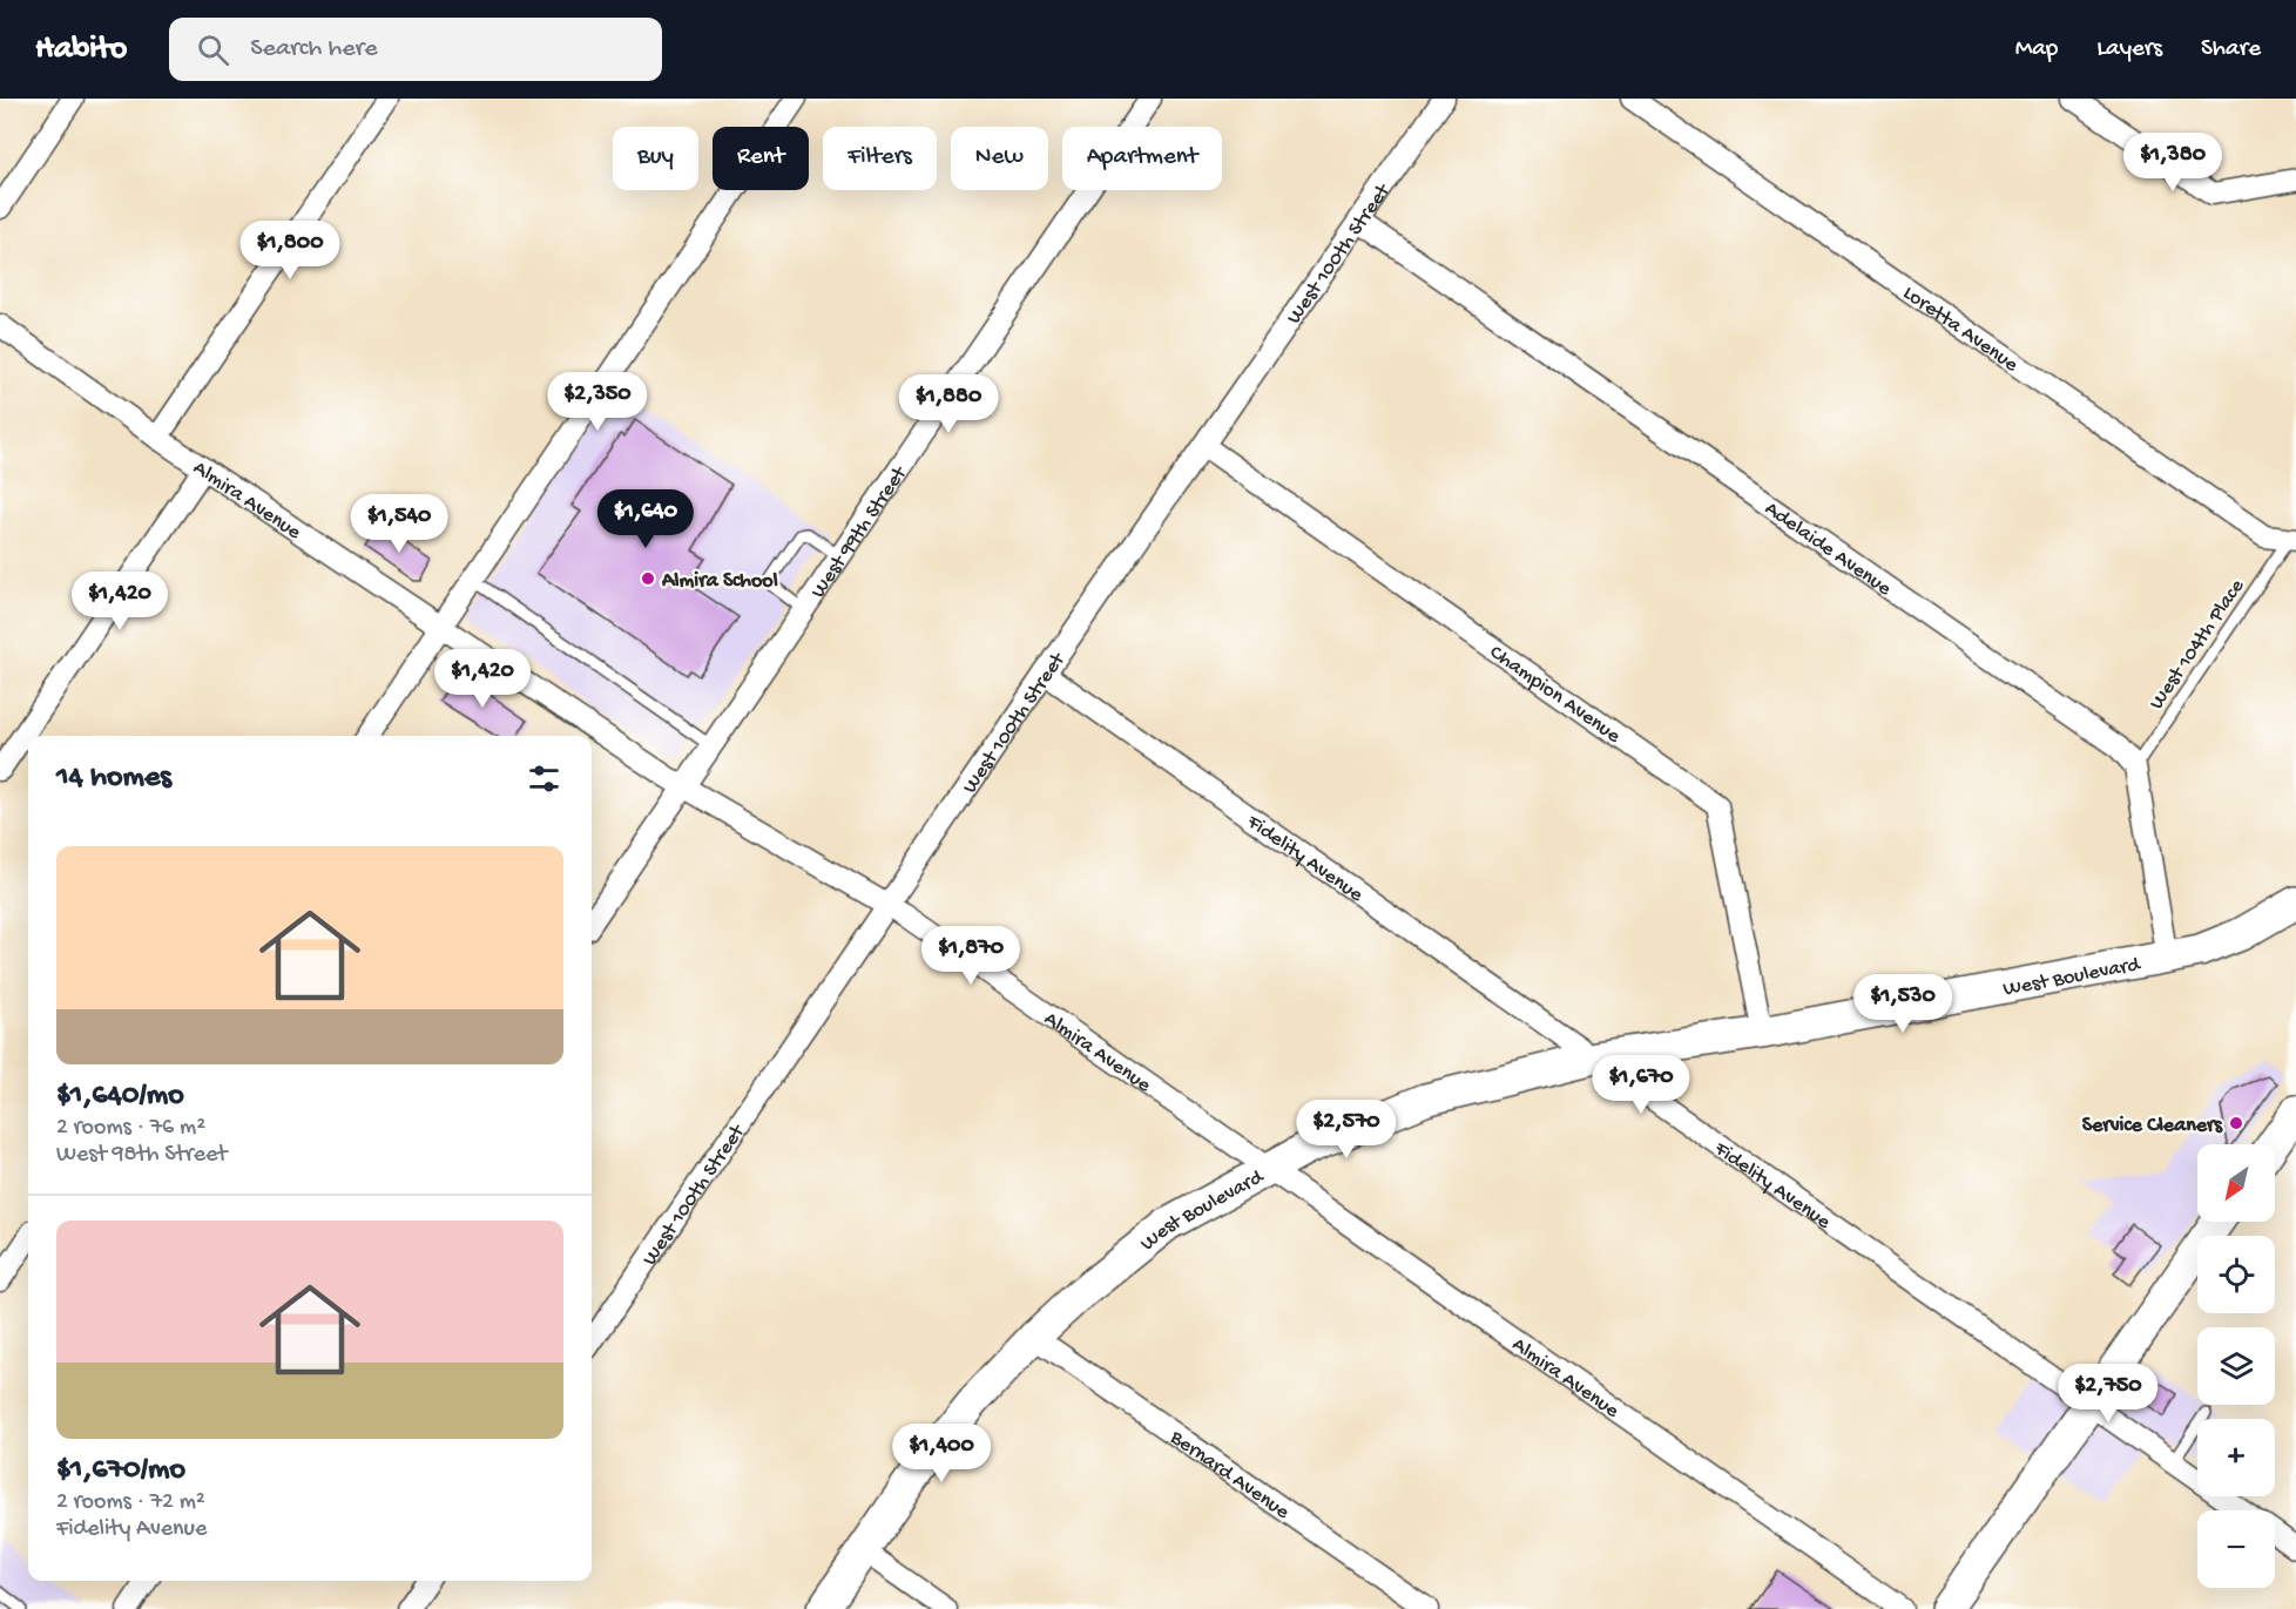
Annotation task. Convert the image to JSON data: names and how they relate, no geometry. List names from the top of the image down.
{
  "streets": {
    "street": [
      "West 100th Street",
      "Loretta Avenue",
      "Almira Avenue",
      "West 99th Street",
      "Adelaide Avenue",
      "Champion Avenue",
      "Fidelity Avenue",
      "West Boulevard",
      "Bernard Avenue"
    ],
    "lane": ["West 104th Place"]
  },
  "crossings": [
    ["West 100th Street", "Almira Avenue"],
    ["West 100th Street", "Adelaide Avenue"],
    ["West 100th Street", "Champion Avenue"],
    ["West 100th Street", "Fidelity Avenue"],
    ["Loretta Avenue", "West 104th Place"],
    ["Almira Avenue", "West 99th Street"],
    ["Almira Avenue", "West Boulevard"],
    ["Adelaide Avenue", "West 104th Place"],
    ["Champion Avenue", "West Boulevard"],
    ["Fidelity Avenue", "West Boulevard"],
    ["West Boulevard", "Bernard Avenue"]
  ],
  "places": ["Almira School", "Service Cleaners"],
  "north": "bottom left",
  "page": {
    "header": "Habito",
    "search": "Search here",
    "nav": ["Map", "Layers", "Share"],
    "chip": [
      "Buy",
      "Rent",
      "Filters",
      "New",
      "Apartment"
    ],
    "price": [
      "$1,380",
      "$1,800",
      "$2,350",
      "$1,880",
      "$1,640",
      "$1,540",
      "$1,420",
      "$1,420",
      "$1,870",
      "$1,530",
      "$1,670",
      "$2,570",
      "$2,750",
      "$1,400"
    ],
    "heading": "14 homes",
    "list": [
      {
        "name": "$1,640/mo",
        "note": "2 rooms · 76 m² · West 98th Street"
      },
      {
        "name": "$1,670/mo",
        "note": "2 rooms · 72 m² · Fidelity Avenue"
      }
    ],
    "map_buttons": ["+", "−"]
  }
}
